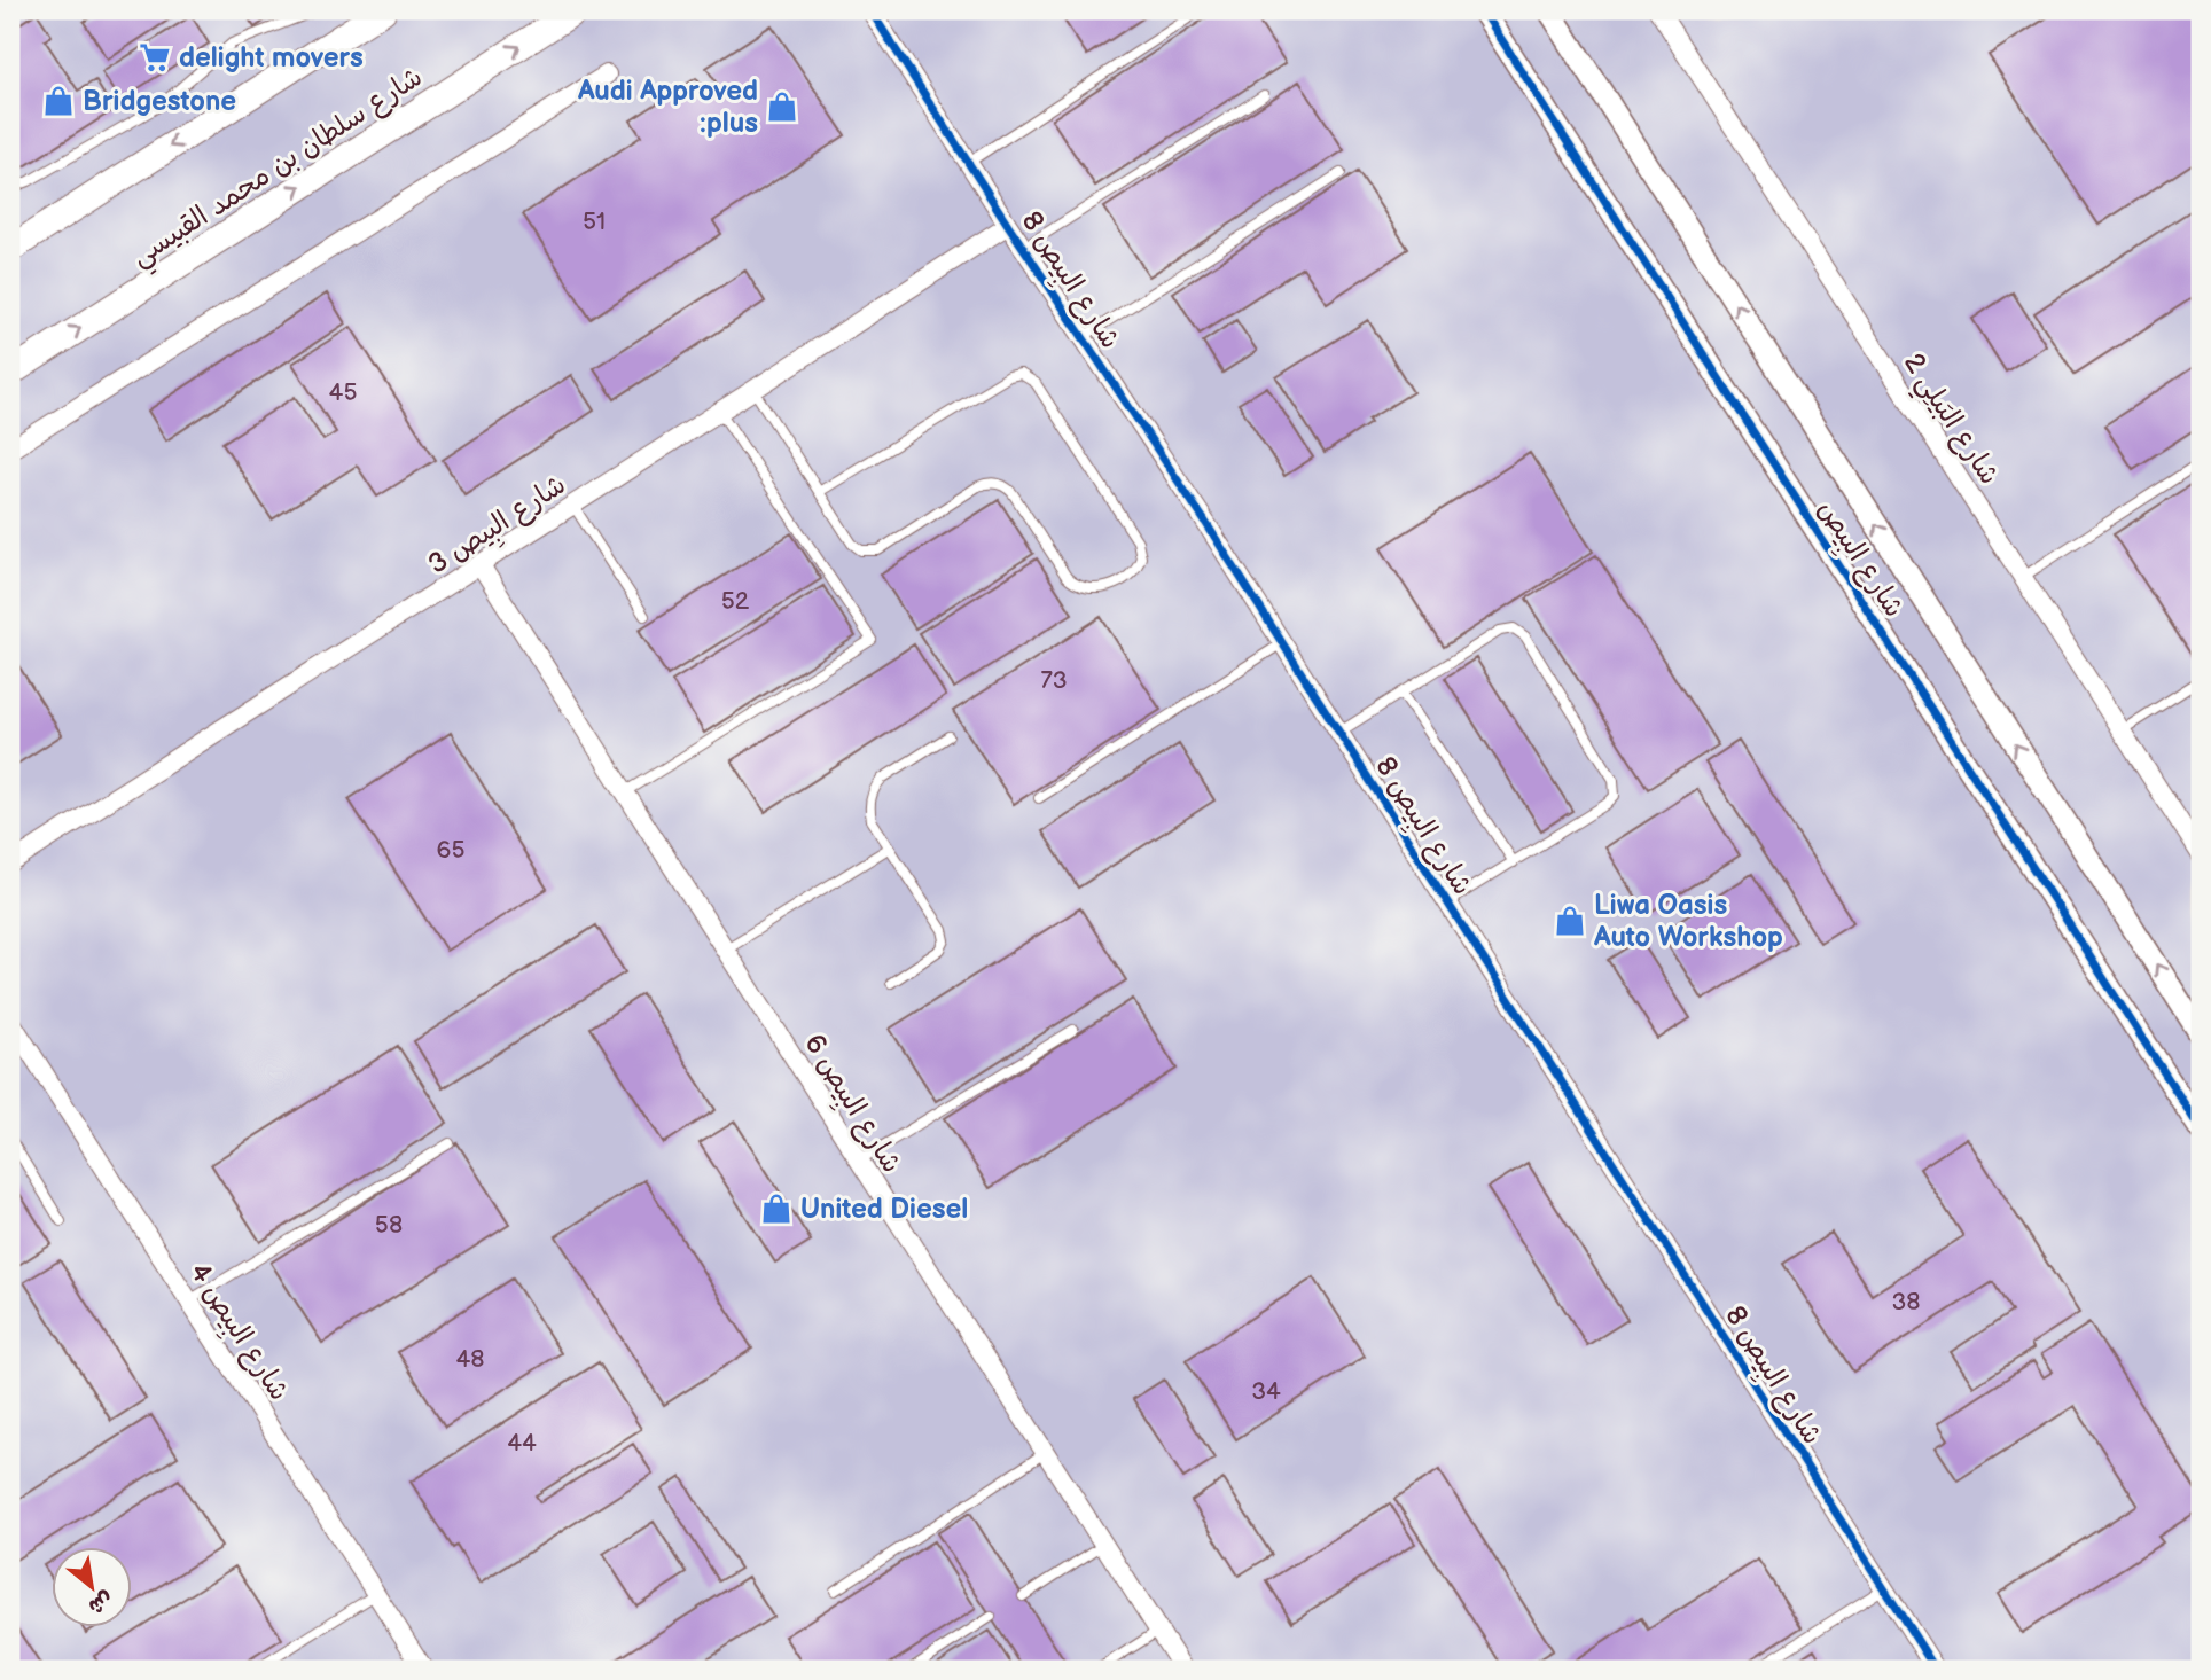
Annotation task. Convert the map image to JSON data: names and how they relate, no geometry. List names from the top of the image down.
{
  "streets": {
    "main road": ["شارع سلطان بن محمد القبيسي"],
    "street": [
      "شارع البِيص 8",
      "شارع البَيلِي 2",
      "شارع البِيص 3",
      "شارع البِيص",
      "شارع البِيص 6",
      "شارع البِيص 4"
    ]
  },
  "crossings": [
    ["شارع البِيص 8", "شارع البِيص 3"],
    ["شارع البِيص 3", "شارع البِيص 6"]
  ],
  "places": {
    "supermarket": ["delight movers"],
    "shop": [
      "Bridgestone",
      "Audi Approved :plus",
      "Liwa Oasis Auto Workshop",
      "United Diesel"
    ]
  },
  "house_numbers": [
    "51",
    "45",
    "52",
    "73",
    "65",
    "58",
    "38",
    "48",
    "34",
    "44"
  ],
  "north": "bottom right"
}
